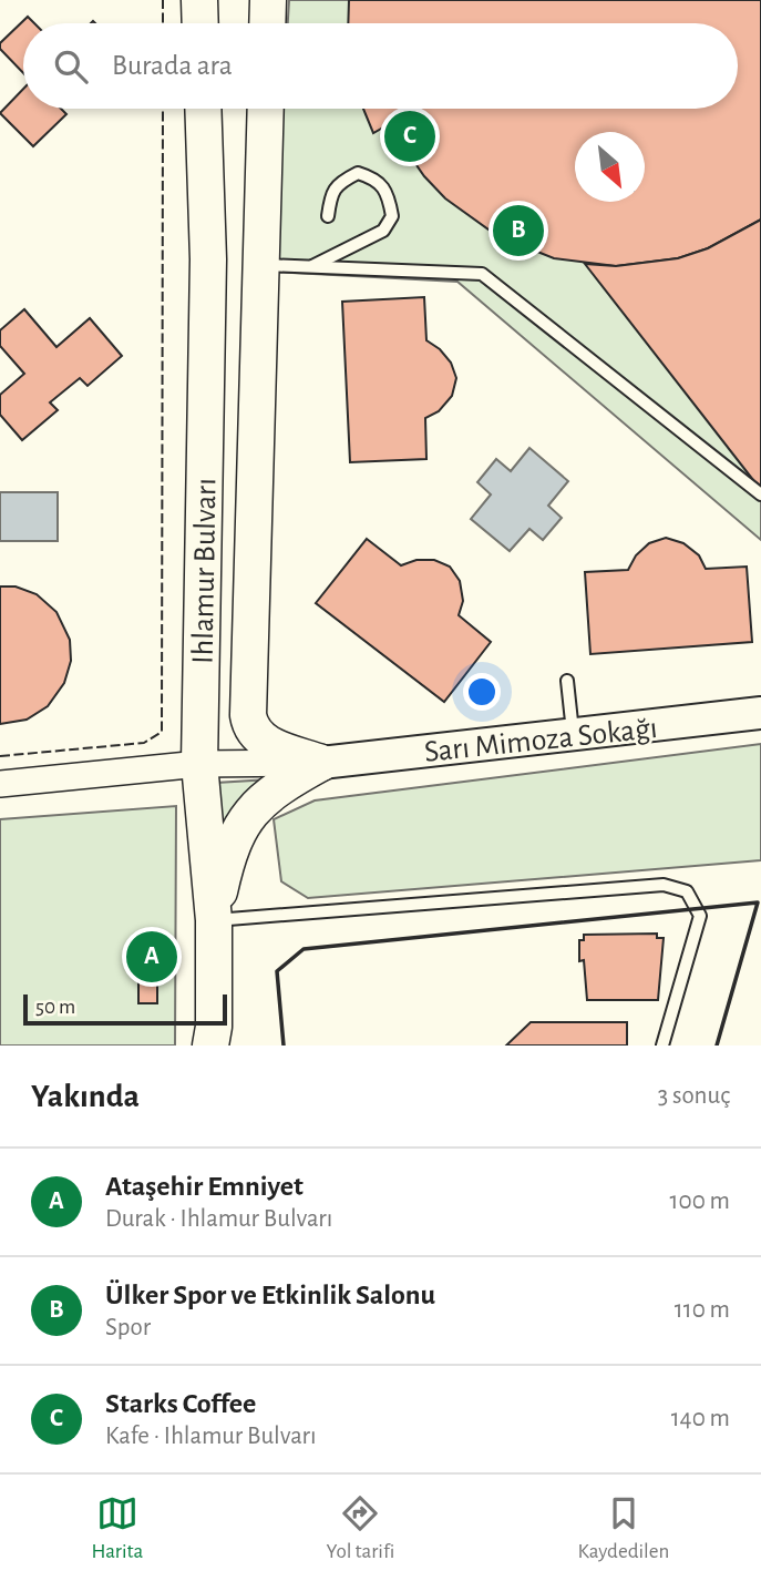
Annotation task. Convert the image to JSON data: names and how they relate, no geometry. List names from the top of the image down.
{
  "streets": {
    "main road": ["Ihlamur Bulvarı"],
    "street": ["Sarı Mimoza Sokağı"]
  },
  "crossings": [
    ["Ihlamur Bulvarı", "Sarı Mimoza Sokağı"]
  ],
  "scale_bar": "50 m",
  "north": "bottom right",
  "page": {
    "search": "Burada ara",
    "pins": ["C", "B", "A"],
    "scale": "50 m",
    "heading": ["Yakında", "3 sonuç"],
    "list": [
      {
        "mark": "A",
        "name": "Ataşehir Emniyet",
        "note": "Durak · Ihlamur Bulvarı",
        "value": "100 m"
      },
      {
        "mark": "B",
        "name": "Ülker Spor ve Etkinlik Salonu",
        "note": "Spor",
        "value": "110 m"
      },
      {
        "mark": "C",
        "name": "Starks Coffee",
        "note": "Kafe · Ihlamur Bulvarı",
        "value": "140 m"
      }
    ],
    "nav": ["Harita", "Yol tarifi", "Kaydedilen"]
  }
}
